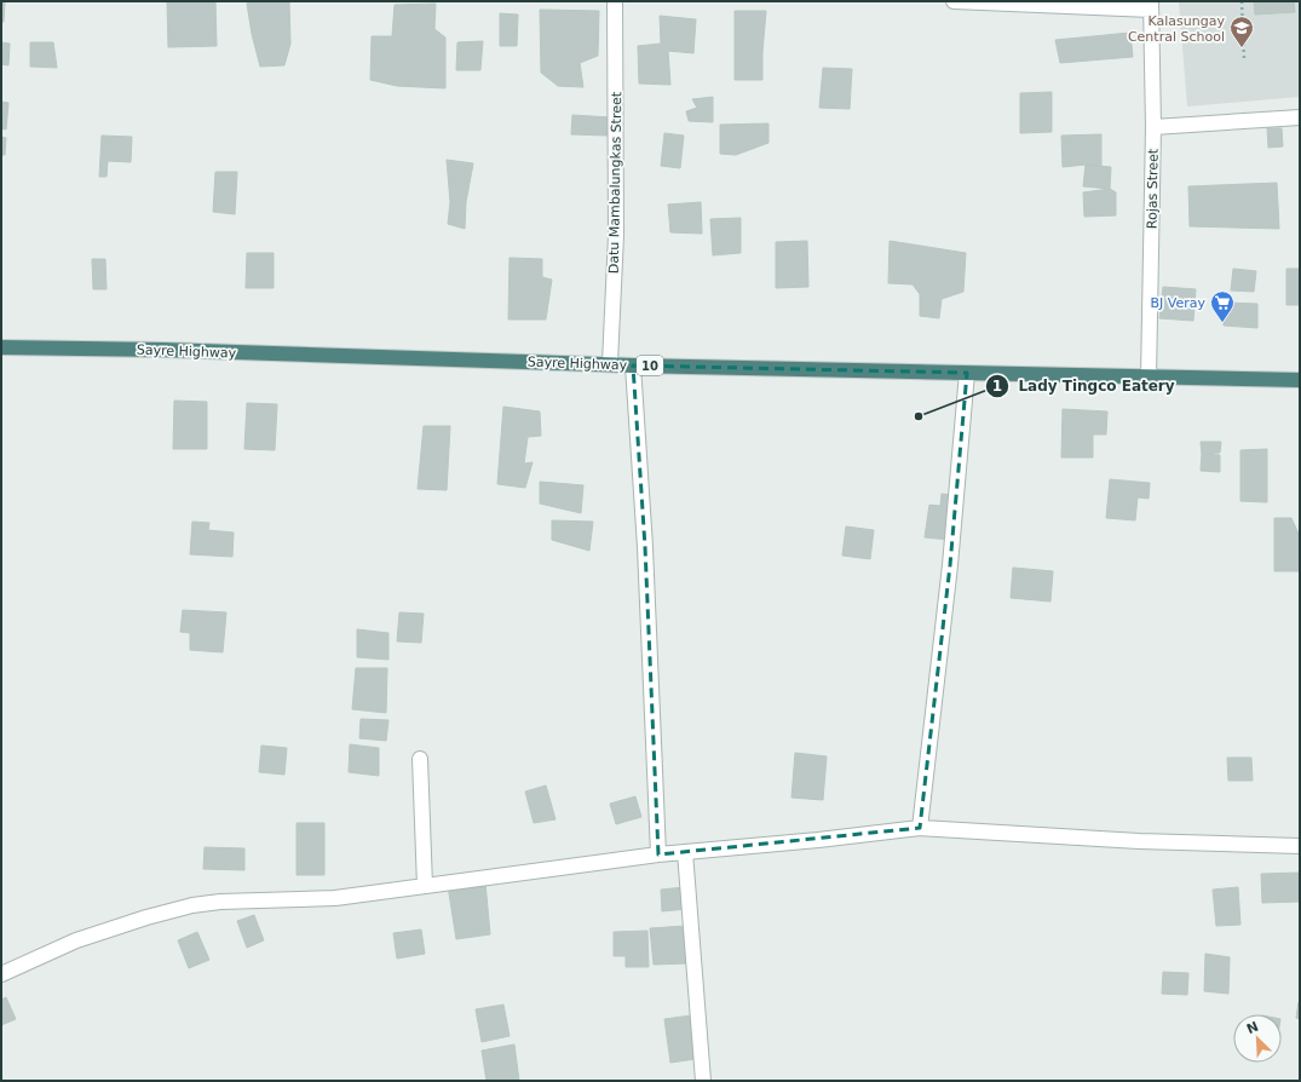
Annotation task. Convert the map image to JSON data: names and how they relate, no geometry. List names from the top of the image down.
{
  "streets": {
    "highway": ["Sayre Highway", "10"],
    "street": ["Datu Mambalungkas Street", "Rojas Street"]
  },
  "crossings": [
    ["Datu Mambalungkas Street", "Sayre Highway"],
    ["Rojas Street", "Sayre Highway"]
  ],
  "places": {
    "school or university": ["Kalasungay Central School"],
    "supermarket": ["BJ Veray"],
    "other": ["Lady Tingco Eatery"]
  },
  "north": "top left"
}
